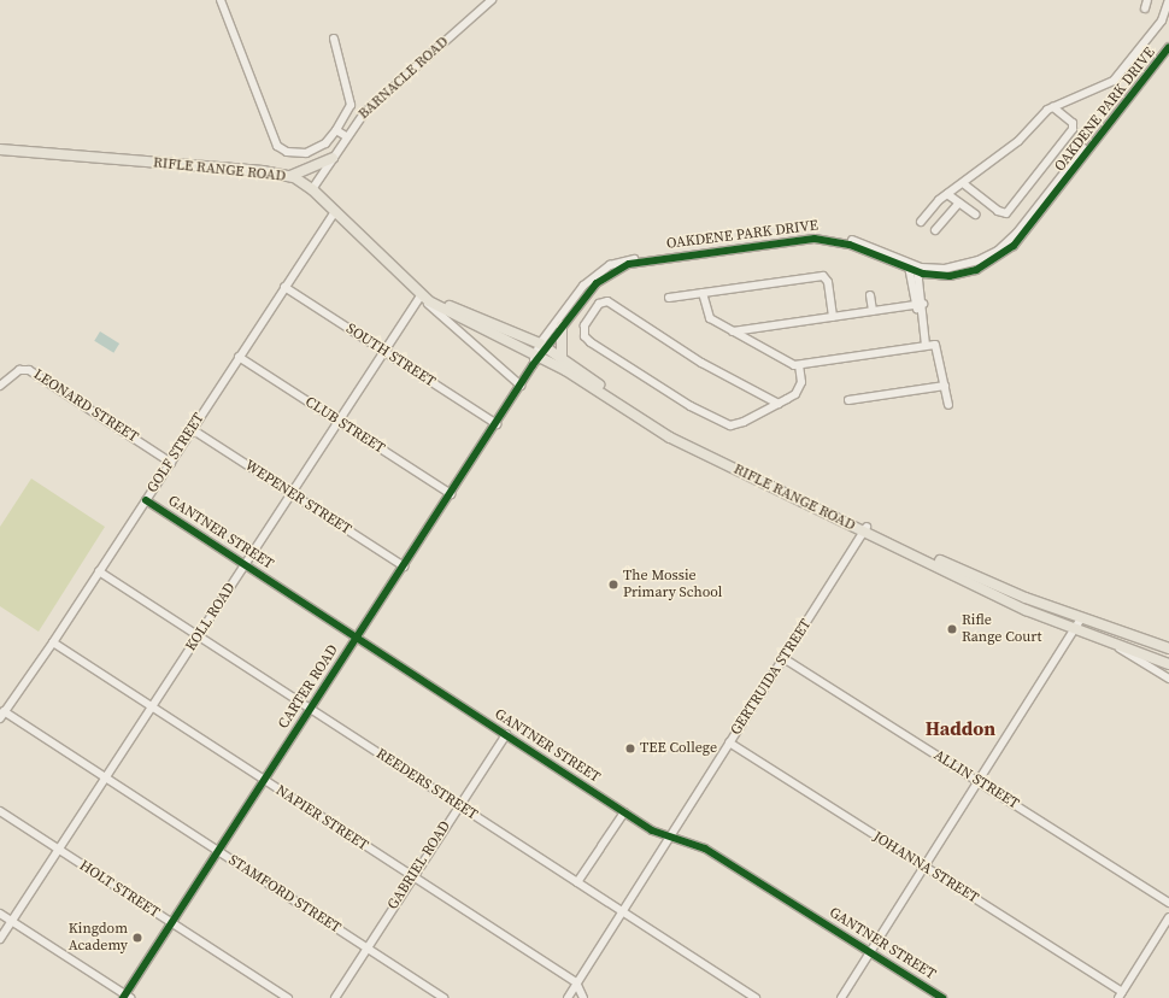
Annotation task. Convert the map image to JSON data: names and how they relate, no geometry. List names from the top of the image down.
{
  "streets": {
    "main road": ["RIFLE RANGE ROAD"],
    "street": [
      "BARNACLE ROAD",
      "OAKDENE PARK DRIVE",
      "SOUTH STREET",
      "LEONARD STREET",
      "CLUB STREET",
      "GOLF STREET",
      "WEPENER STREET",
      "GANTNER STREET",
      "KOLL ROAD",
      "GERTRUIDA STREET",
      "CARTER ROAD",
      "ALLIN STREET",
      "REEDERS STREET",
      "NAPIER STREET",
      "GABRIEL ROAD",
      "JOHANNA STREET",
      "HOLT STREET",
      "STAMFORD STREET"
    ]
  },
  "crossings": [
    ["BARNACLE ROAD", "RIFLE RANGE ROAD"],
    ["OAKDENE PARK DRIVE", "RIFLE RANGE ROAD"],
    ["OAKDENE PARK DRIVE", "CARTER ROAD"],
    ["RIFLE RANGE ROAD", "GOLF STREET"],
    ["RIFLE RANGE ROAD", "KOLL ROAD"],
    ["RIFLE RANGE ROAD", "GERTRUIDA STREET"],
    ["RIFLE RANGE ROAD", "CARTER ROAD"],
    ["SOUTH STREET", "GOLF STREET"],
    ["SOUTH STREET", "KOLL ROAD"],
    ["SOUTH STREET", "CARTER ROAD"],
    ["LEONARD STREET", "GOLF STREET"],
    ["CLUB STREET", "GOLF STREET"],
    ["CLUB STREET", "KOLL ROAD"],
    ["CLUB STREET", "CARTER ROAD"],
    ["GOLF STREET", "WEPENER STREET"],
    ["GOLF STREET", "GANTNER STREET"],
    ["GOLF STREET", "REEDERS STREET"],
    ["GOLF STREET", "NAPIER STREET"],
    ["GOLF STREET", "STAMFORD STREET"],
    ["WEPENER STREET", "KOLL ROAD"],
    ["WEPENER STREET", "CARTER ROAD"],
    ["GANTNER STREET", "KOLL ROAD"],
    ["GANTNER STREET", "GERTRUIDA STREET"],
    ["GANTNER STREET", "CARTER ROAD"],
    ["GANTNER STREET", "GABRIEL ROAD"],
    ["KOLL ROAD", "REEDERS STREET"],
    ["KOLL ROAD", "NAPIER STREET"],
    ["KOLL ROAD", "HOLT STREET"],
    ["KOLL ROAD", "STAMFORD STREET"],
    ["GERTRUIDA STREET", "ALLIN STREET"],
    ["GERTRUIDA STREET", "REEDERS STREET"],
    ["GERTRUIDA STREET", "NAPIER STREET"],
    ["GERTRUIDA STREET", "JOHANNA STREET"],
    ["CARTER ROAD", "REEDERS STREET"],
    ["CARTER ROAD", "NAPIER STREET"],
    ["CARTER ROAD", "HOLT STREET"],
    ["CARTER ROAD", "STAMFORD STREET"],
    ["REEDERS STREET", "GABRIEL ROAD"],
    ["NAPIER STREET", "GABRIEL ROAD"],
    ["GABRIEL ROAD", "STAMFORD STREET"]
  ],
  "districts": ["Haddon"],
  "places": [
    "The Mossie Primary School",
    "Rifle Range Court",
    "TEE College",
    "Kingdom Academy"
  ]
}
